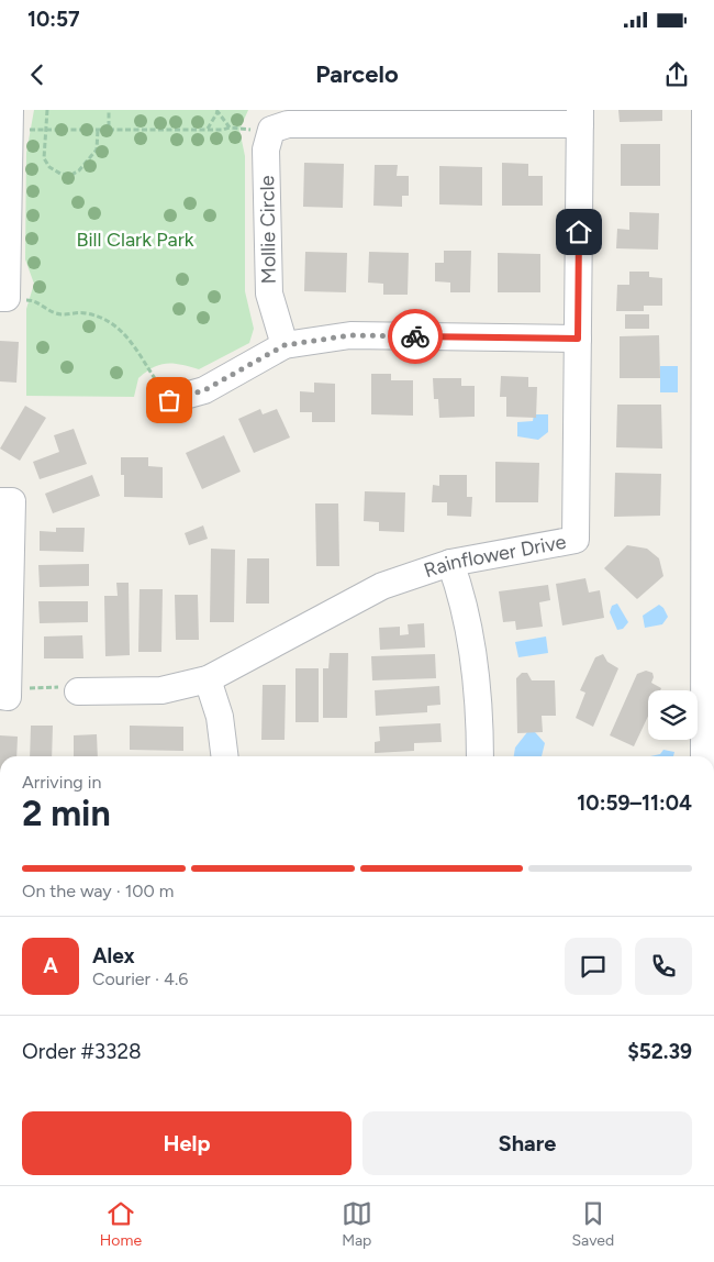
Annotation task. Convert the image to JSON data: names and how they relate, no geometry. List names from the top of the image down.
{
  "streets": {
    "street": ["Mollie Circle", "Rainflower Drive"]
  },
  "parks": ["Bill Clark Park"],
  "page": {
    "status": "10:57",
    "header": "Parcelo",
    "heading": ["2 min", "Arriving in", "10:59–11:04"],
    "panel": [
      "Alex",
      "Courier · 4.6",
      "Order #3328",
      "$52.39"
    ],
    "bar": "On the way · 100 m",
    "round": "A",
    "buttons": ["Help", "Share"],
    "tabs": ["Home", "Map", "Saved"]
  }
}
